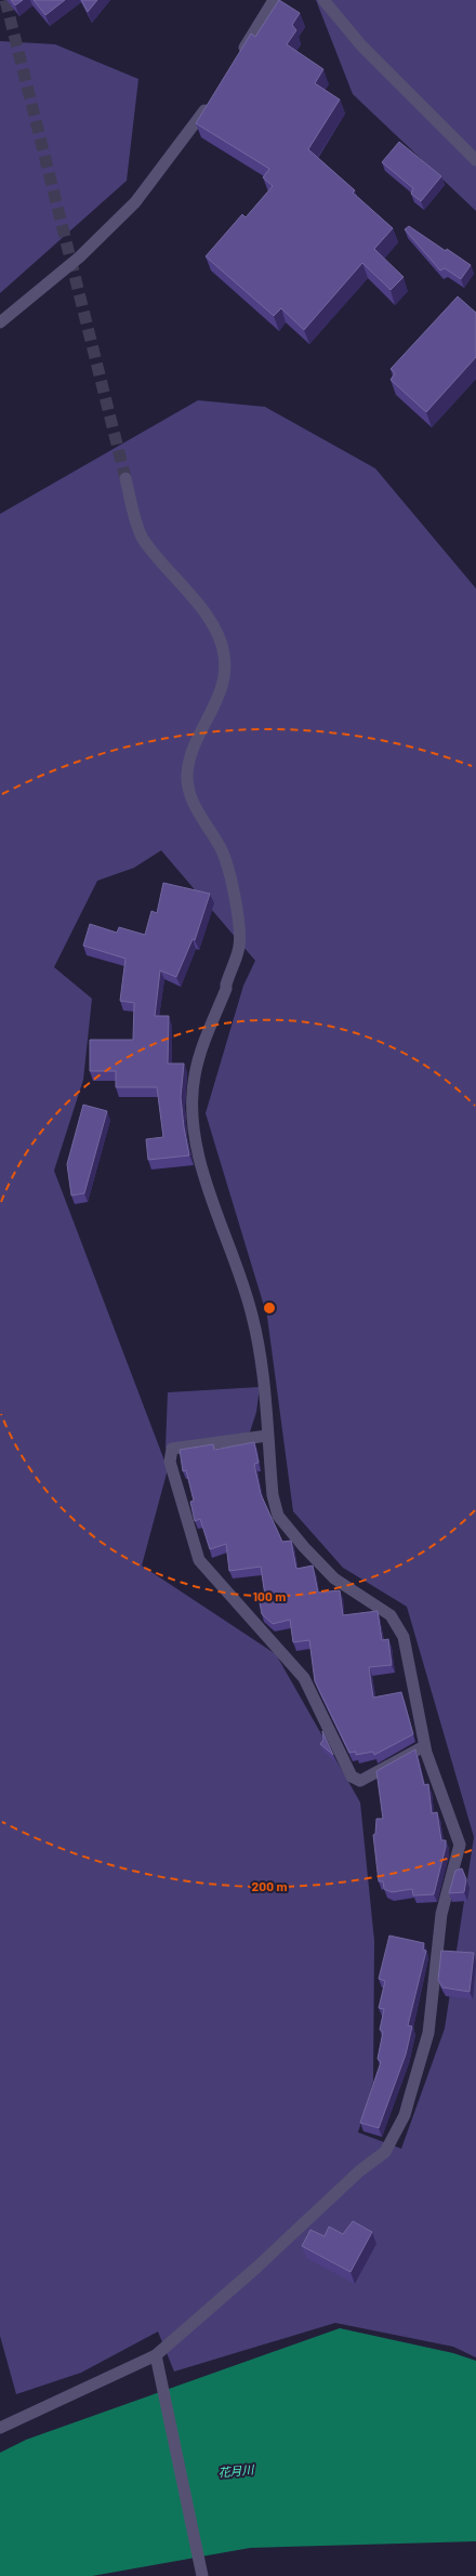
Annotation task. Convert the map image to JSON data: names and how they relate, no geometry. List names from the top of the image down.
{
  "water": ["花月川"],
  "rings": ["100 m", "200 m"]
}
